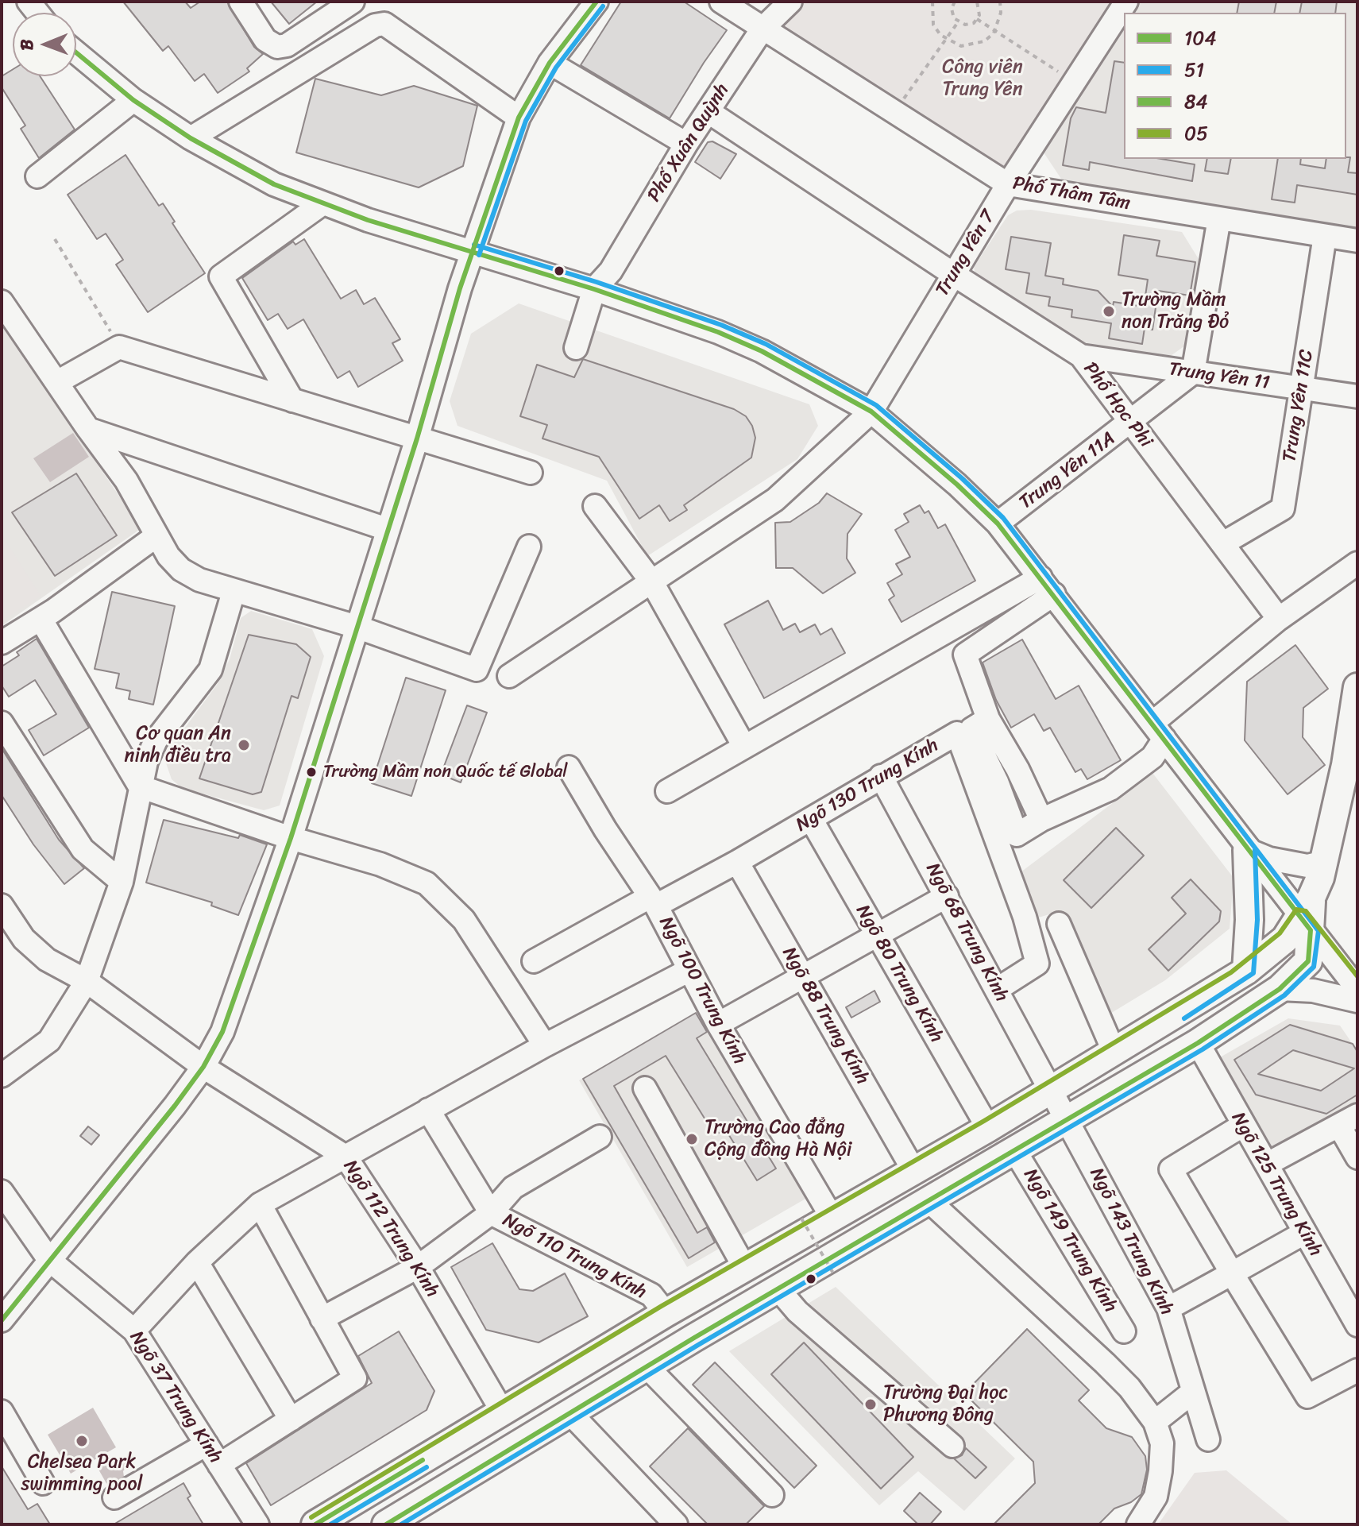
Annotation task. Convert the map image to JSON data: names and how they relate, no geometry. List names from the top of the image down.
{
  "streets": {
    "street": [
      "Phố Xuân Quỳnh",
      "Phố Thâm Tâm",
      "Trung Yên 7",
      "Trung Yên 11",
      "Phố Học Phi",
      "Trung Yên 11C",
      "Trung Yên 11A",
      "Ngõ 130 Trung Kính",
      "Ngõ 68 Trung Kính",
      "Ngõ 80 Trung Kính",
      "Ngõ 100 Trung Kính",
      "Ngõ 88 Trung Kính",
      "Ngõ 125 Trung Kính",
      "Ngõ 112 Trung Kính",
      "Ngõ 149 Trung Kính",
      "Ngõ 143 Trung Kính",
      "Ngõ 110 Trung Kính",
      "Ngõ 37 Trung Kính"
    ]
  },
  "crossings": [
    ["Phố Xuân Quỳnh", "Phố Thâm Tâm"],
    ["Phố Xuân Quỳnh", "Phố Học Phi"],
    ["Phố Thâm Tâm", "Trung Yên 7"],
    ["Phố Thâm Tâm", "Trung Yên 11C"],
    ["Trung Yên 7", "Phố Học Phi"],
    ["Trung Yên 11", "Phố Học Phi"],
    ["Trung Yên 11", "Trung Yên 11C"],
    ["Trung Yên 11", "Trung Yên 11A"],
    ["Phố Học Phi", "Trung Yên 11C"],
    ["Phố Học Phi", "Trung Yên 11A"],
    ["Ngõ 130 Trung Kính", "Ngõ 68 Trung Kính"],
    ["Ngõ 130 Trung Kính", "Ngõ 80 Trung Kính"],
    ["Ngõ 130 Trung Kính", "Ngõ 100 Trung Kính"],
    ["Ngõ 130 Trung Kính", "Ngõ 88 Trung Kính"],
    ["Ngõ 68 Trung Kính", "Ngõ 143 Trung Kính"],
    ["Ngõ 112 Trung Kính", "Ngõ 110 Trung Kính"]
  ],
  "parks": ["Công viên Trung Yên"],
  "places": [
    "Trường Mầm non Trăng Đỏ",
    "Cơ quan An ninh điều tra",
    "Trường Mầm non Quốc tế Global",
    "Trường Cao đẳng Cộng đồng Hà Nội",
    "Trường Đại học Phương Đông",
    "Chelsea Park swimming pool"
  ],
  "lines": [
    "transit line 84",
    "transit line 51",
    "transit line 104",
    "transit line 05"
  ],
  "legend": [
    "104",
    "51",
    "84",
    "05"
  ],
  "north": "left"
}
